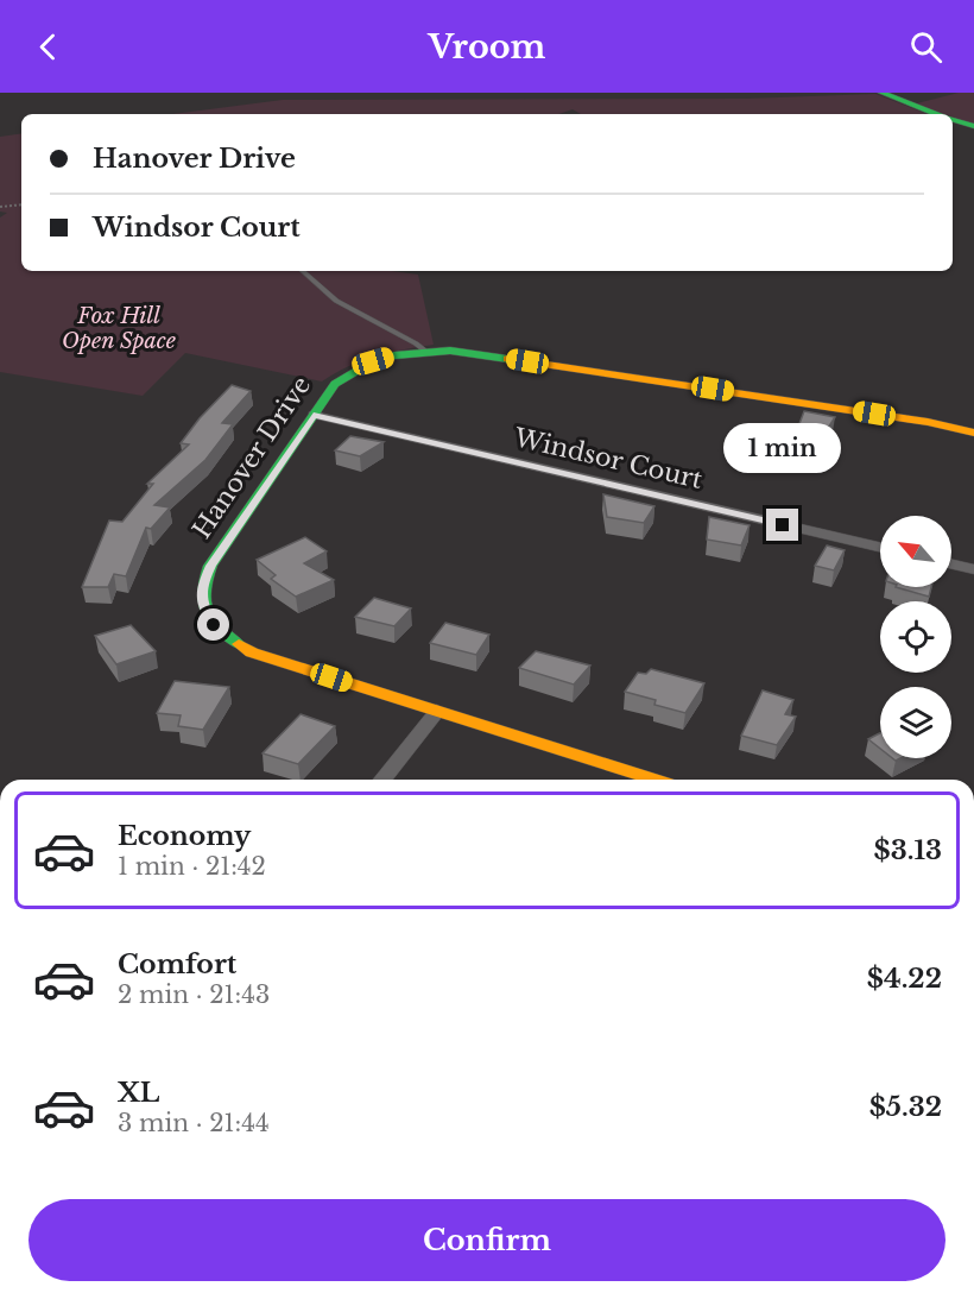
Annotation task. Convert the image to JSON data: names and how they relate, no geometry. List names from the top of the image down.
{
  "streets": {
    "street": ["Hanover Drive", "Windsor Court"]
  },
  "crossings": [
    ["Hanover Drive", "Windsor Court"]
  ],
  "parks": ["Fox Hill Open Space"],
  "north": "top left",
  "page": {
    "header": "Vroom",
    "banner": ["Hanover Drive", "Windsor Court"],
    "bubble": "1 min",
    "list": [
      {
        "name": "Economy",
        "note": "1 min · 21:42",
        "value": "$3.13"
      },
      {
        "name": "Comfort",
        "note": "2 min · 21:43",
        "value": "$4.22"
      },
      {
        "name": "XL",
        "note": "3 min · 21:44",
        "value": "$5.32"
      }
    ],
    "buttons": "Confirm"
  }
}
